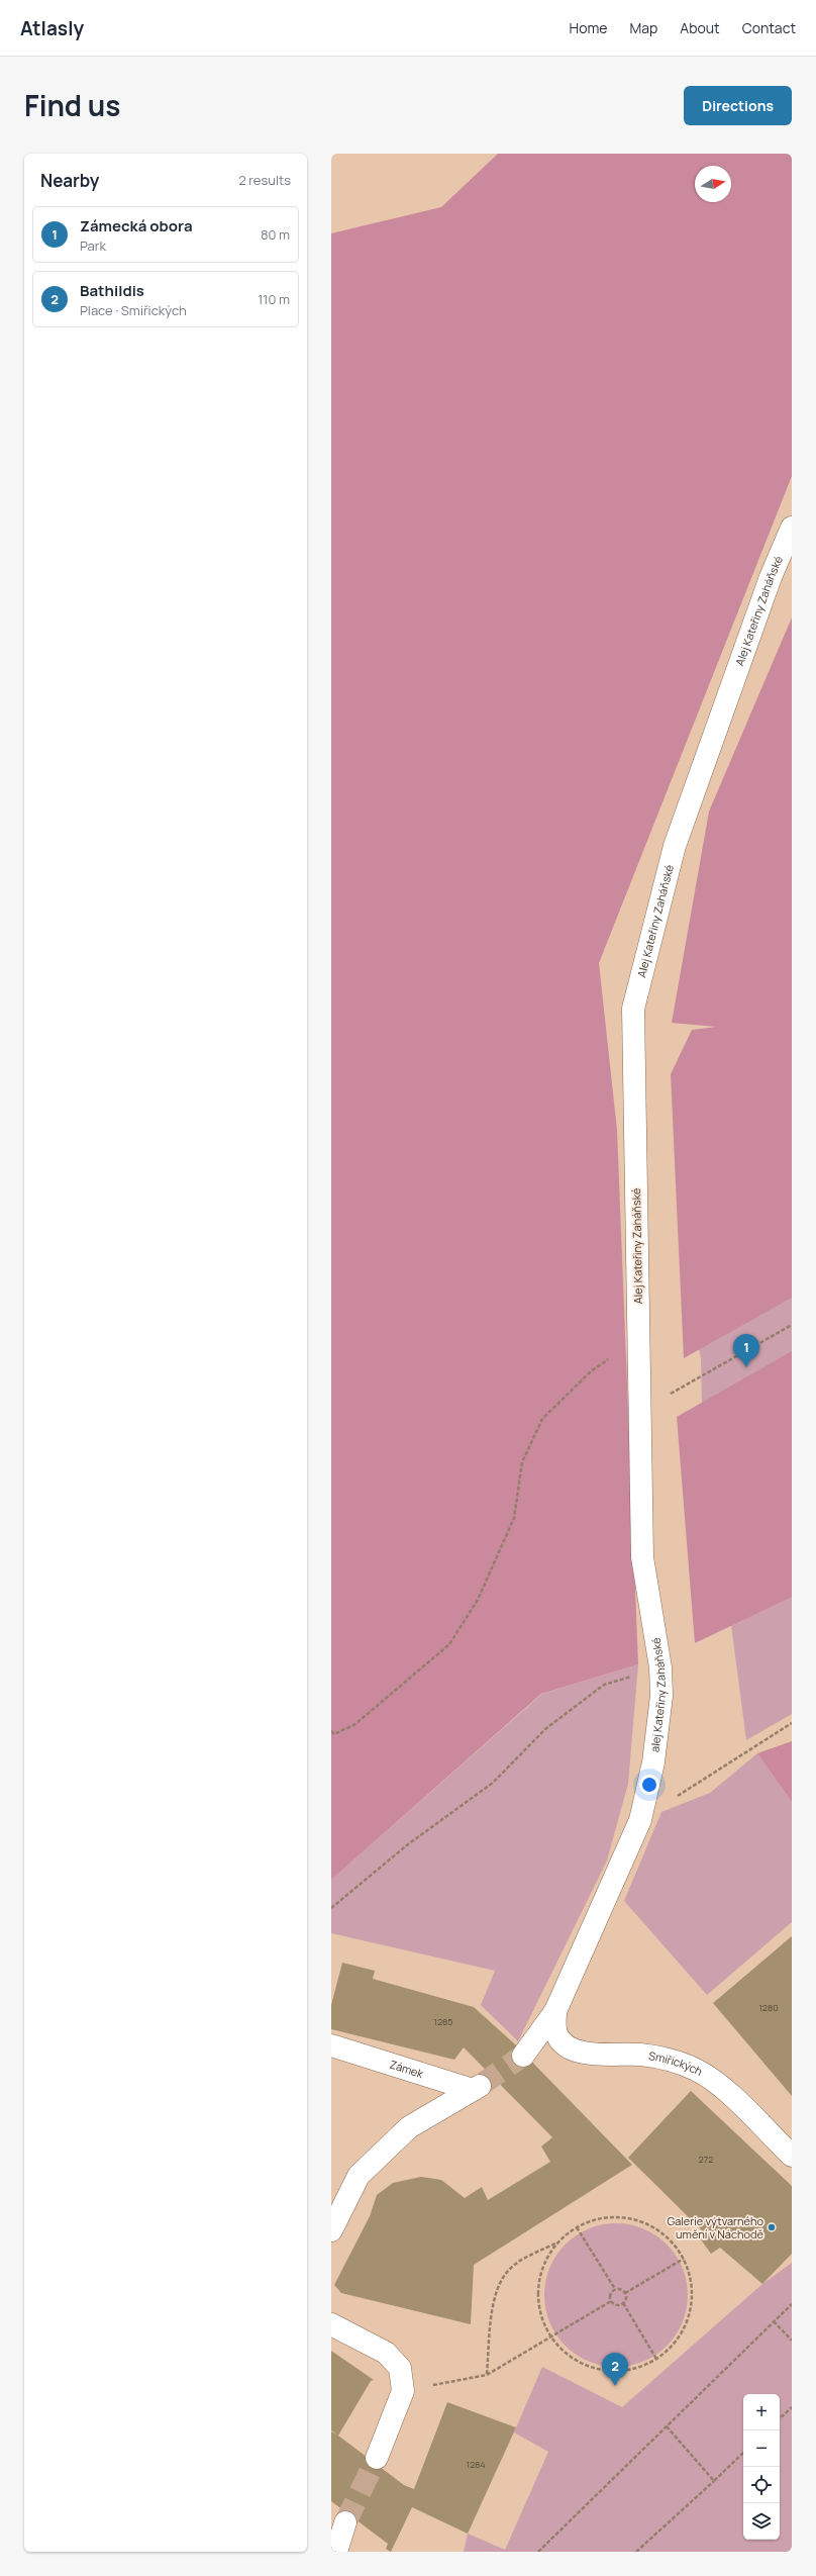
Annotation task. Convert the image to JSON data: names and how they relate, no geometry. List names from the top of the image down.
{
  "streets": {
    "street": [
      "Alej Kateřiny Zaháňské",
      "alej Kateřiny Zaháňské",
      "Smiřických",
      "Zámek"
    ]
  },
  "crossings": [
    ["Alej Kateřiny Zaháňské", "alej Kateřiny Zaháňské"],
    ["alej Kateřiny Zaháňské", "Smiřických"]
  ],
  "places": ["Galerie výtvarného umění v Náchodě"],
  "house_numbers": [
    "1280",
    "1285",
    "272",
    "1284"
  ],
  "north": "right",
  "page": {
    "header": "Atlasly",
    "nav": [
      "Home",
      "Map",
      "About",
      "Contact"
    ],
    "title": "Find us",
    "buttons": "Directions",
    "heading": ["Nearby", "2 results"],
    "list": [
      {
        "mark": "1",
        "name": "Zámecká obora",
        "note": "Park",
        "value": "80 m"
      },
      {
        "mark": "2",
        "name": "Bathildis",
        "note": "Place · Smiřických",
        "value": "110 m"
      }
    ],
    "pins": ["1", "2"],
    "map_buttons": ["+", "−"]
  }
}
